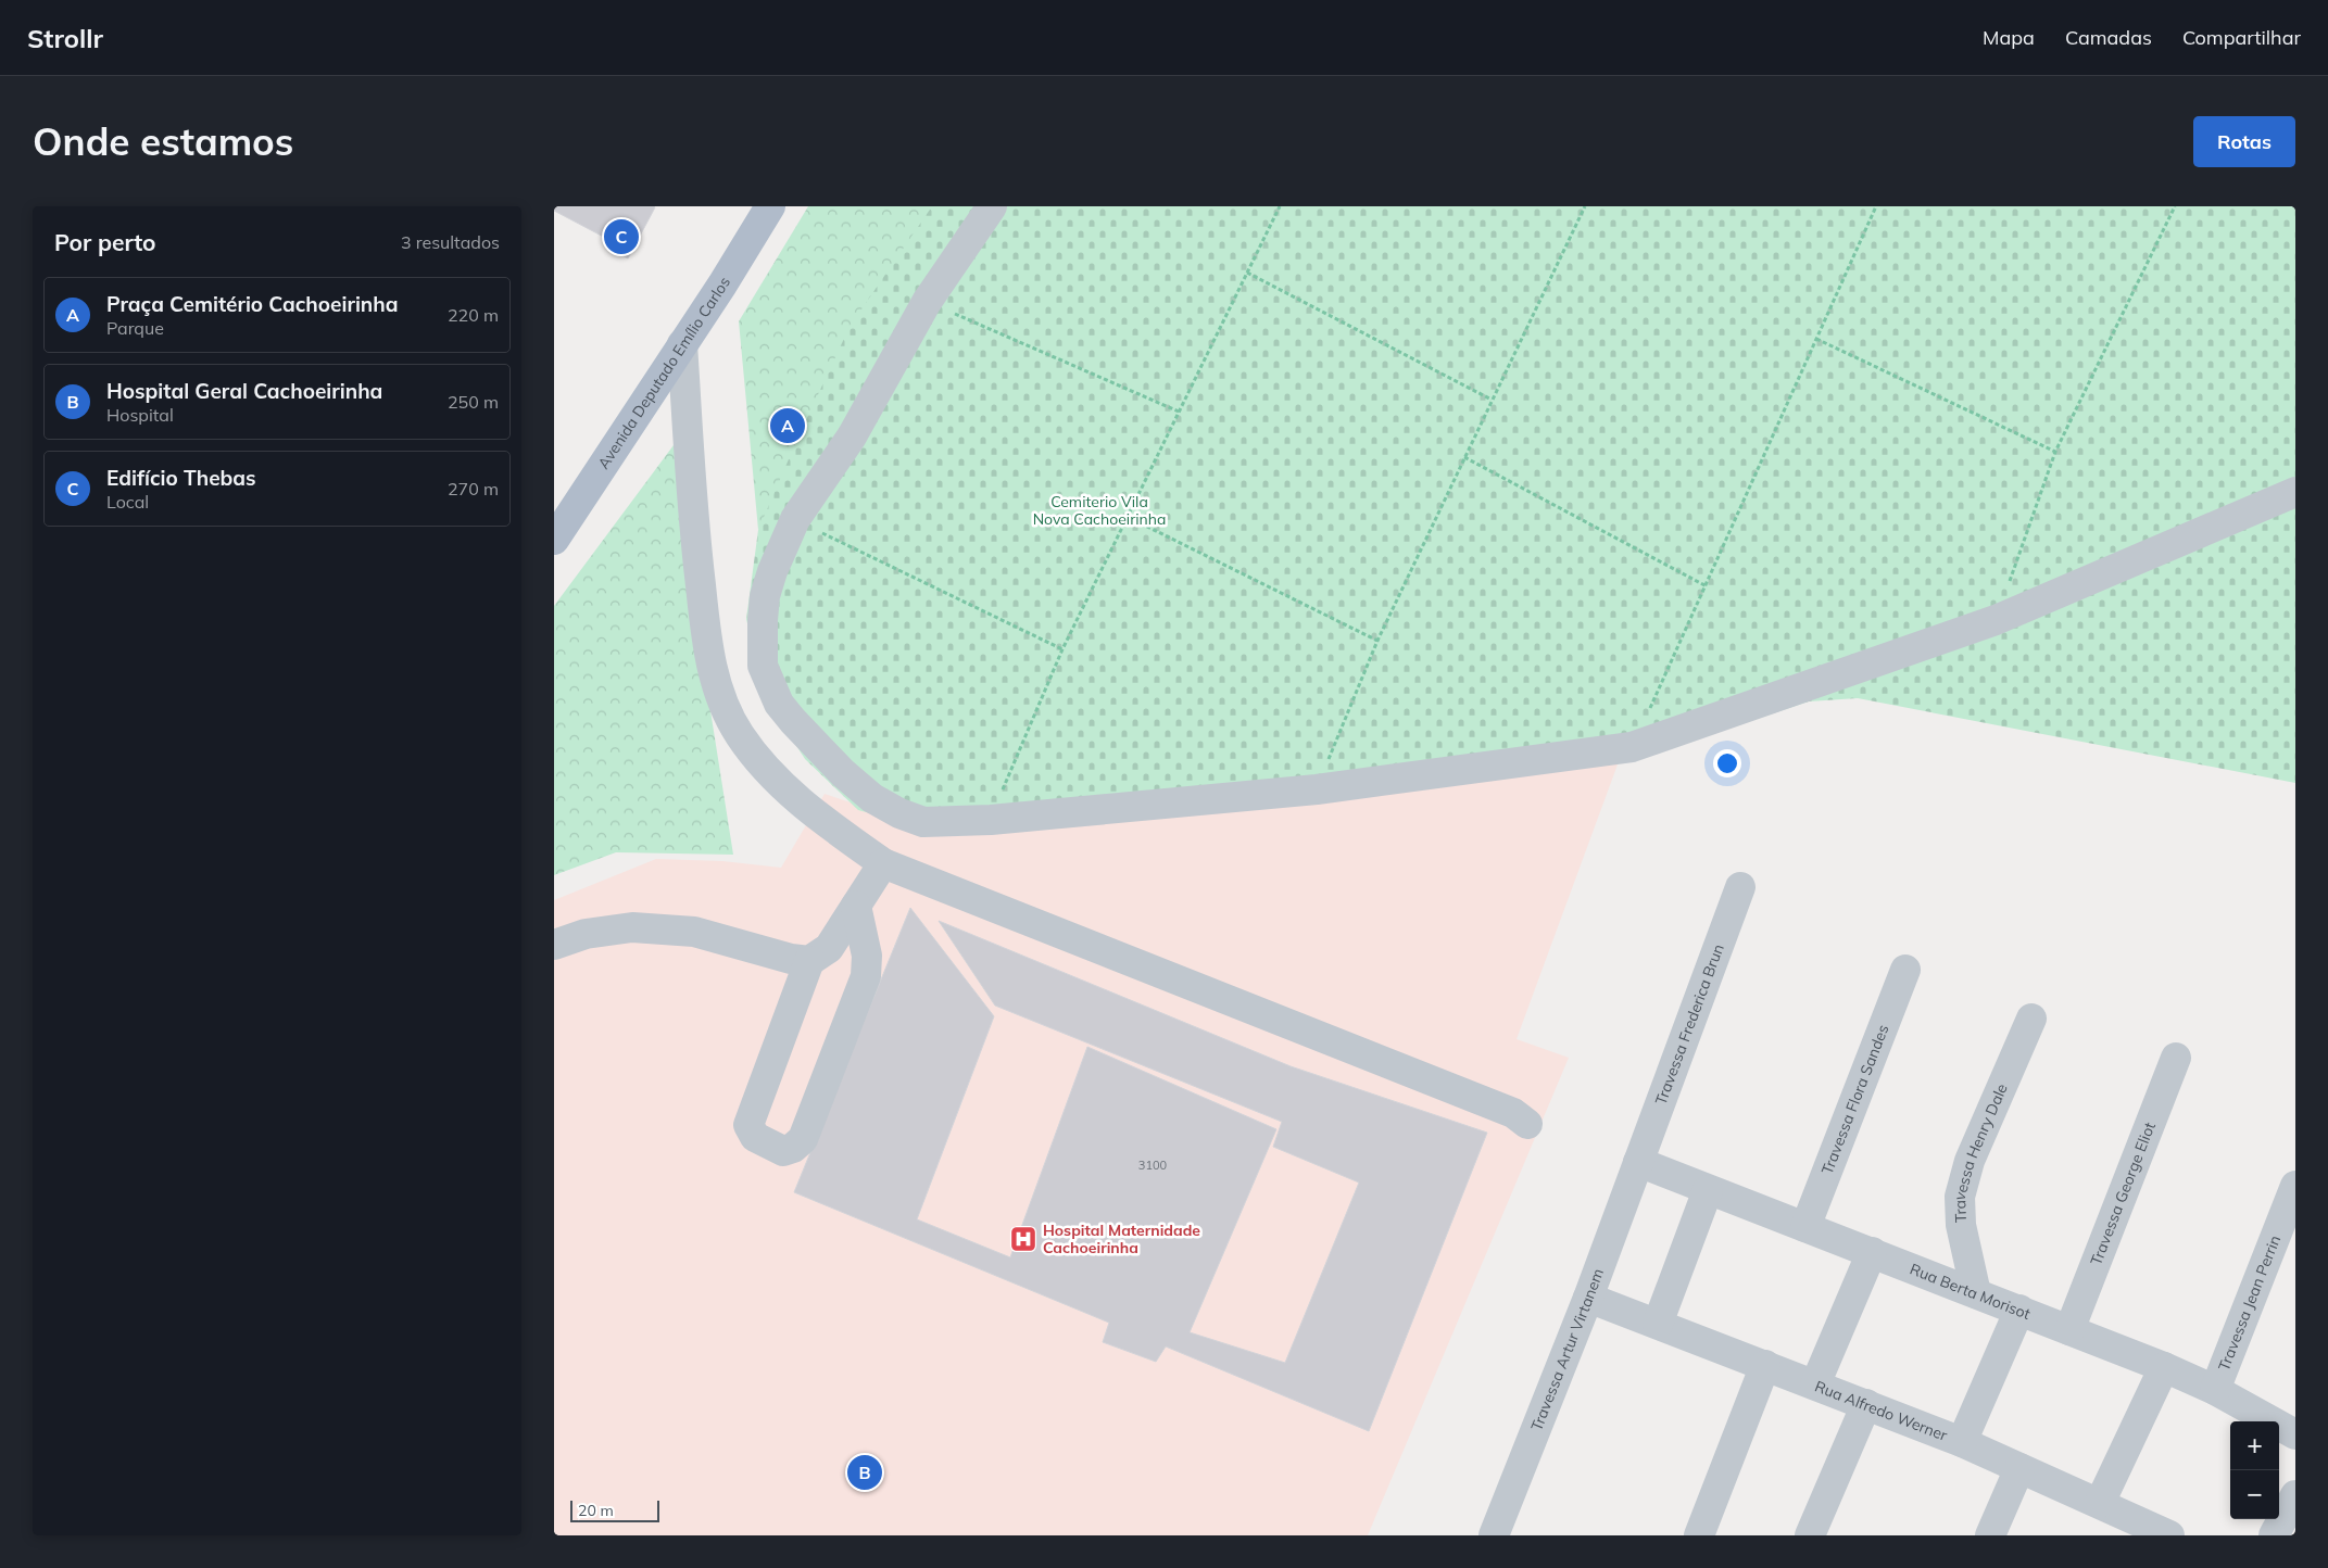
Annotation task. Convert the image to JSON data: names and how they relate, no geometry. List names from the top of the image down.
{
  "streets": {
    "main road": ["Avenida Deputado Emílio Carlos"],
    "street": [
      "Travessa Frederica Brun",
      "Travessa Flora Sandes",
      "Travessa Henry Dale",
      "Travessa George Eliot",
      "Rua Berta Morisot",
      "Travessa Jean Perrin",
      "Travessa Artur Virtanem",
      "Rua Alfredo Werner"
    ]
  },
  "crossings": [
    ["Travessa Frederica Brun", "Rua Berta Morisot"],
    ["Travessa Frederica Brun", "Travessa Artur Virtanem"],
    ["Travessa Flora Sandes", "Rua Berta Morisot"],
    ["Travessa Henry Dale", "Rua Berta Morisot"],
    ["Travessa George Eliot", "Rua Berta Morisot"],
    ["Rua Berta Morisot", "Travessa Jean Perrin"],
    ["Rua Berta Morisot", "Travessa Artur Virtanem"],
    ["Travessa Artur Virtanem", "Rua Alfredo Werner"]
  ],
  "parks": ["Cemiterio Vila Nova Cachoeirinha"],
  "places": {
    "hospital": ["Hospital Maternidade Cachoeirinha"]
  },
  "house_numbers": ["3100"],
  "scale_bar": "20 m",
  "page": {
    "header": "Strollr",
    "nav": ["Mapa", "Camadas", "Compartilhar"],
    "buttons": "Rotas",
    "title": "Onde estamos",
    "heading": ["Por perto", "3 resultados"],
    "pins": ["C", "A", "B"],
    "list": [
      {
        "mark": "A",
        "name": "Praça Cemitério Cachoeirinha",
        "note": "Parque",
        "value": "220 m"
      },
      {
        "mark": "B",
        "name": "Hospital Geral Cachoeirinha",
        "note": "Hospital",
        "value": "250 m"
      },
      {
        "mark": "C",
        "name": "Edifício Thebas",
        "note": "Local",
        "value": "270 m"
      }
    ],
    "map_buttons": ["+", "−"],
    "scale": "20 m"
  }
}
